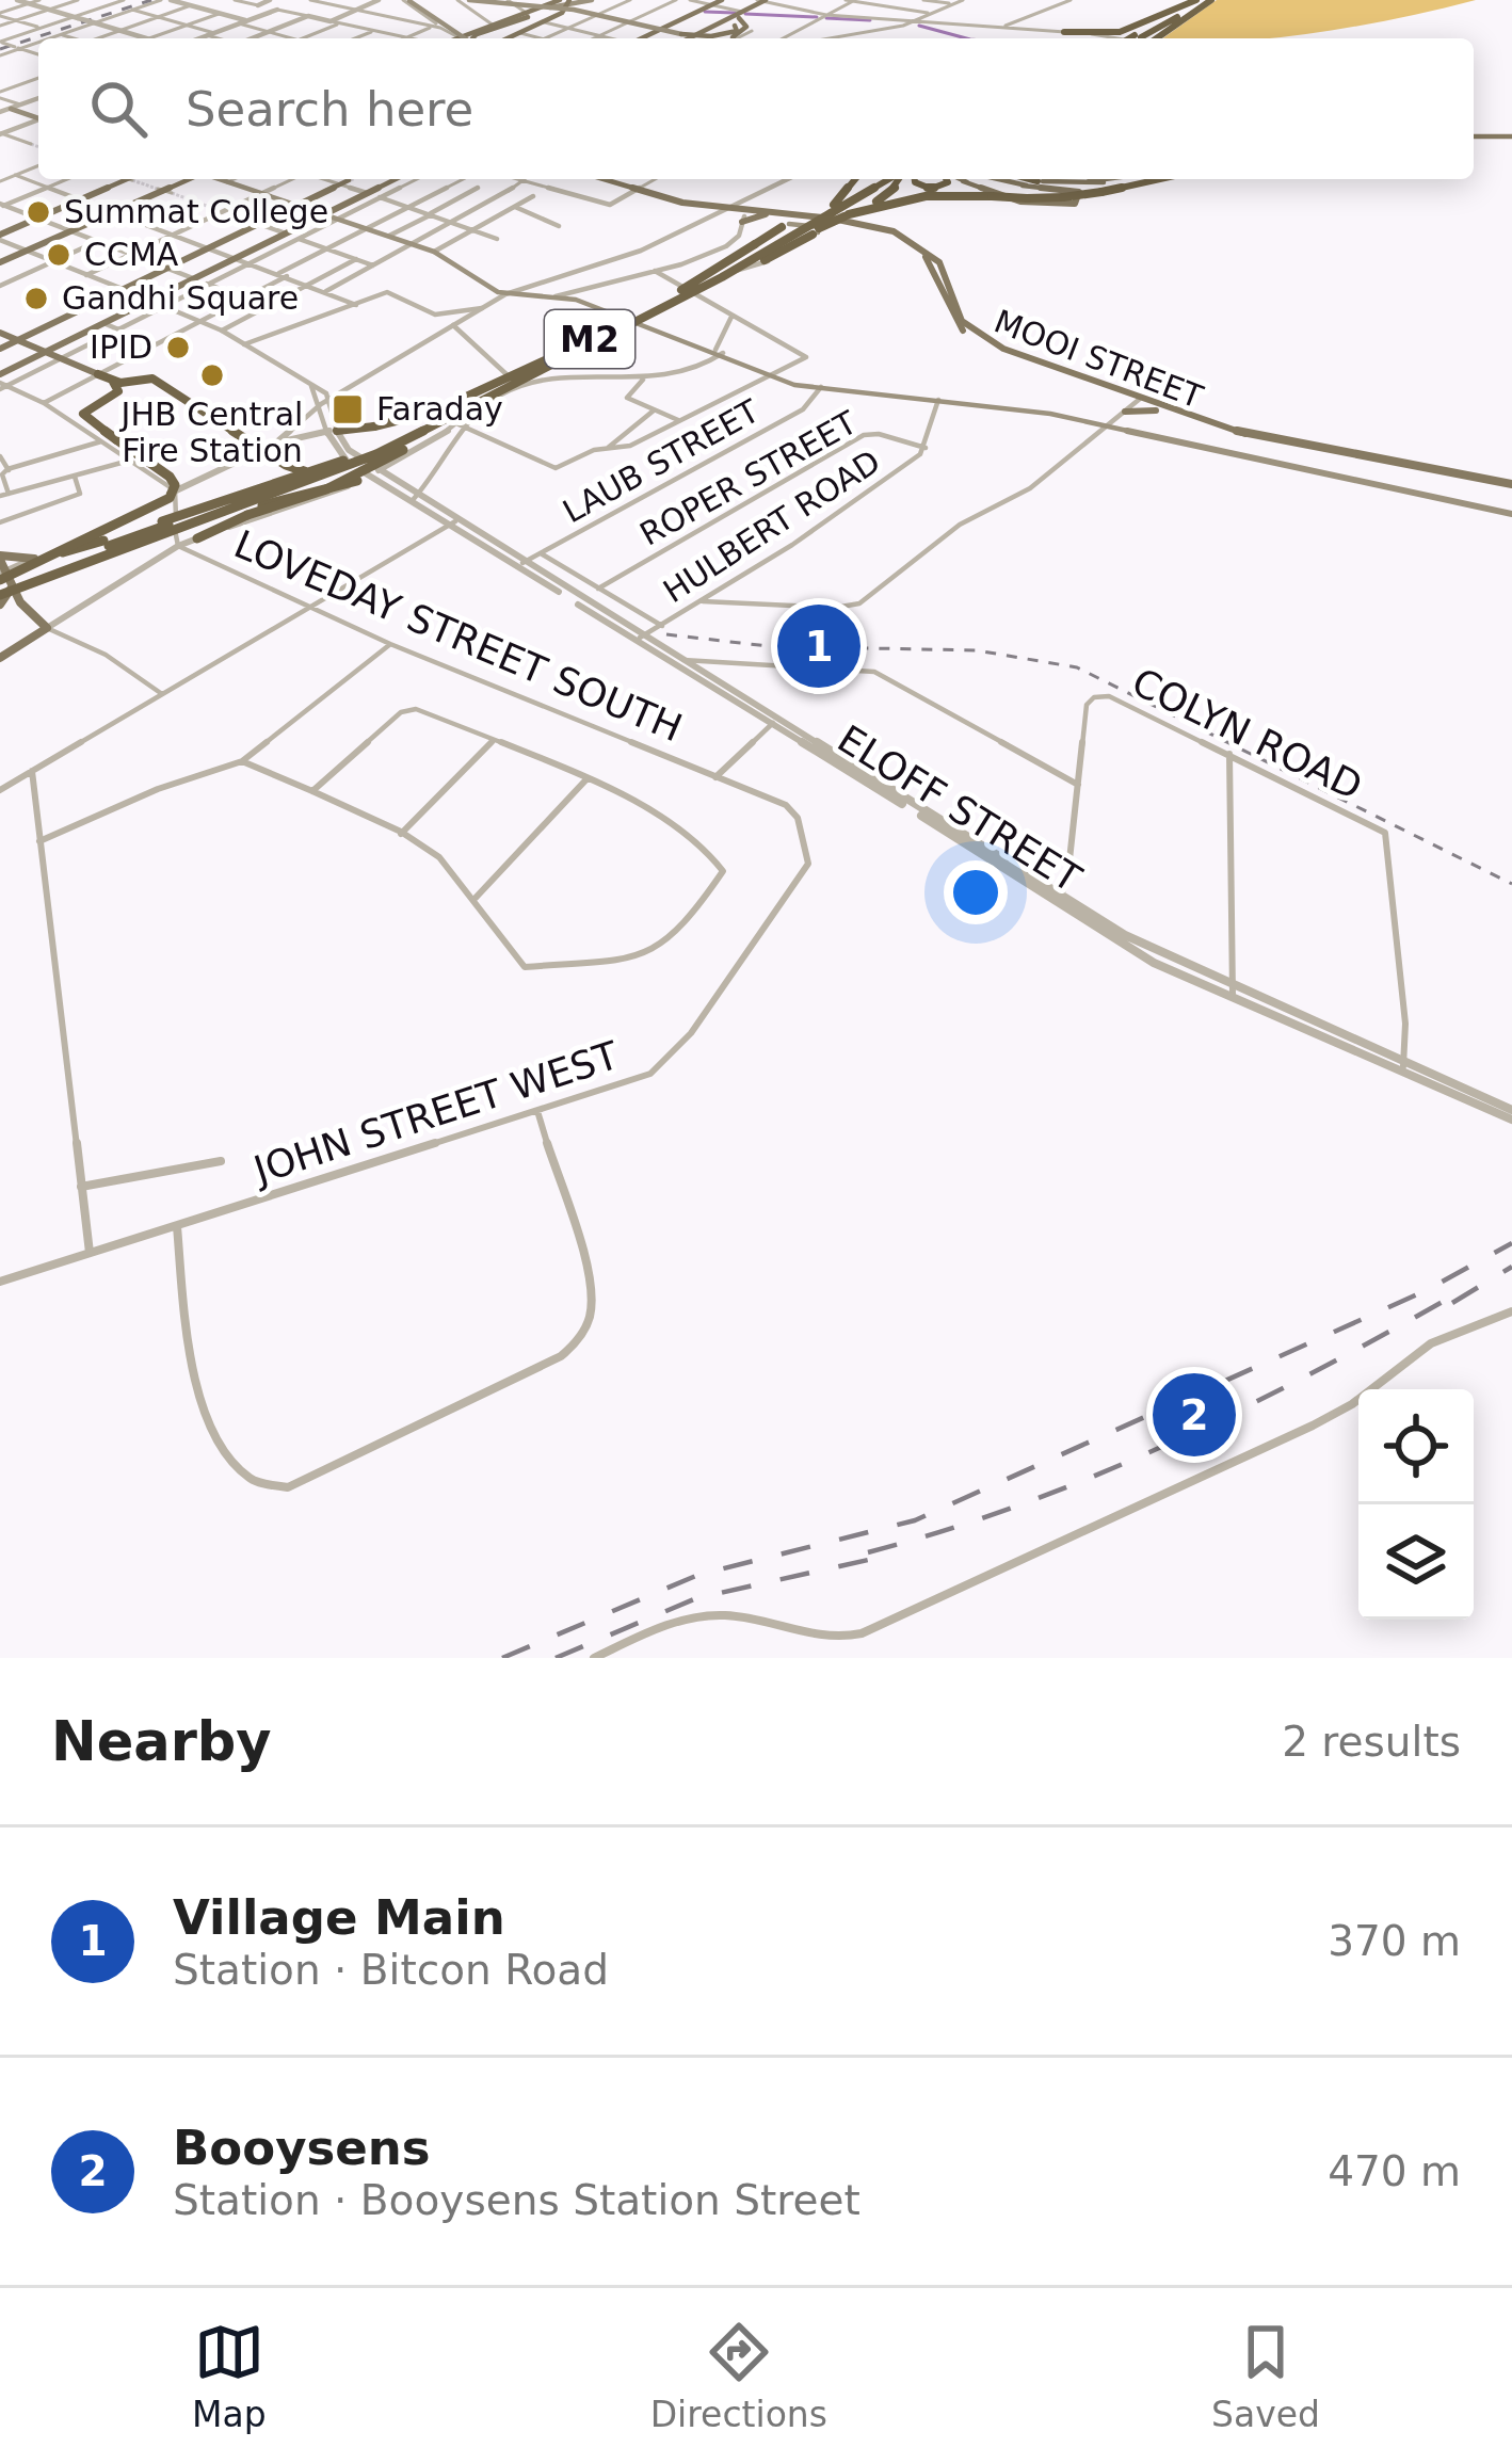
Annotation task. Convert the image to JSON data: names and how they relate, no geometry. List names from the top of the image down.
{
  "streets": {
    "highway": ["M2"],
    "main road": ["MOOI STREET"],
    "street": [
      "LAUB STREET",
      "ROPER STREET",
      "HULBERT ROAD",
      "LOVEDAY STREET SOUTH",
      "COLYN ROAD",
      "ELOFF STREET",
      "JOHN STREET WEST"
    ]
  },
  "crossings": [
    ["M2", "MOOI STREET"],
    ["LAUB STREET", "ELOFF STREET"],
    ["ROPER STREET", "HULBERT ROAD"],
    ["HULBERT ROAD", "ELOFF STREET"],
    ["LOVEDAY STREET SOUTH", "JOHN STREET WEST"],
    ["COLYN ROAD", "ELOFF STREET"]
  ],
  "places": {
    "other": [
      "Summat College",
      "CCMA",
      "Gandhi Square",
      "IPID",
      "JHB Central Fire Station"
    ],
    "transit": ["Faraday"]
  },
  "page": {
    "search": "Search here",
    "pins": ["1", "2"],
    "heading": ["Nearby", "2 results"],
    "list": [
      {
        "mark": "1",
        "name": "Village Main",
        "note": "Station · Bitcon Road",
        "value": "370 m"
      },
      {
        "mark": "2",
        "name": "Booysens",
        "note": "Station · Booysens Station Street",
        "value": "470 m"
      }
    ],
    "nav": ["Map", "Directions", "Saved"]
  }
}
